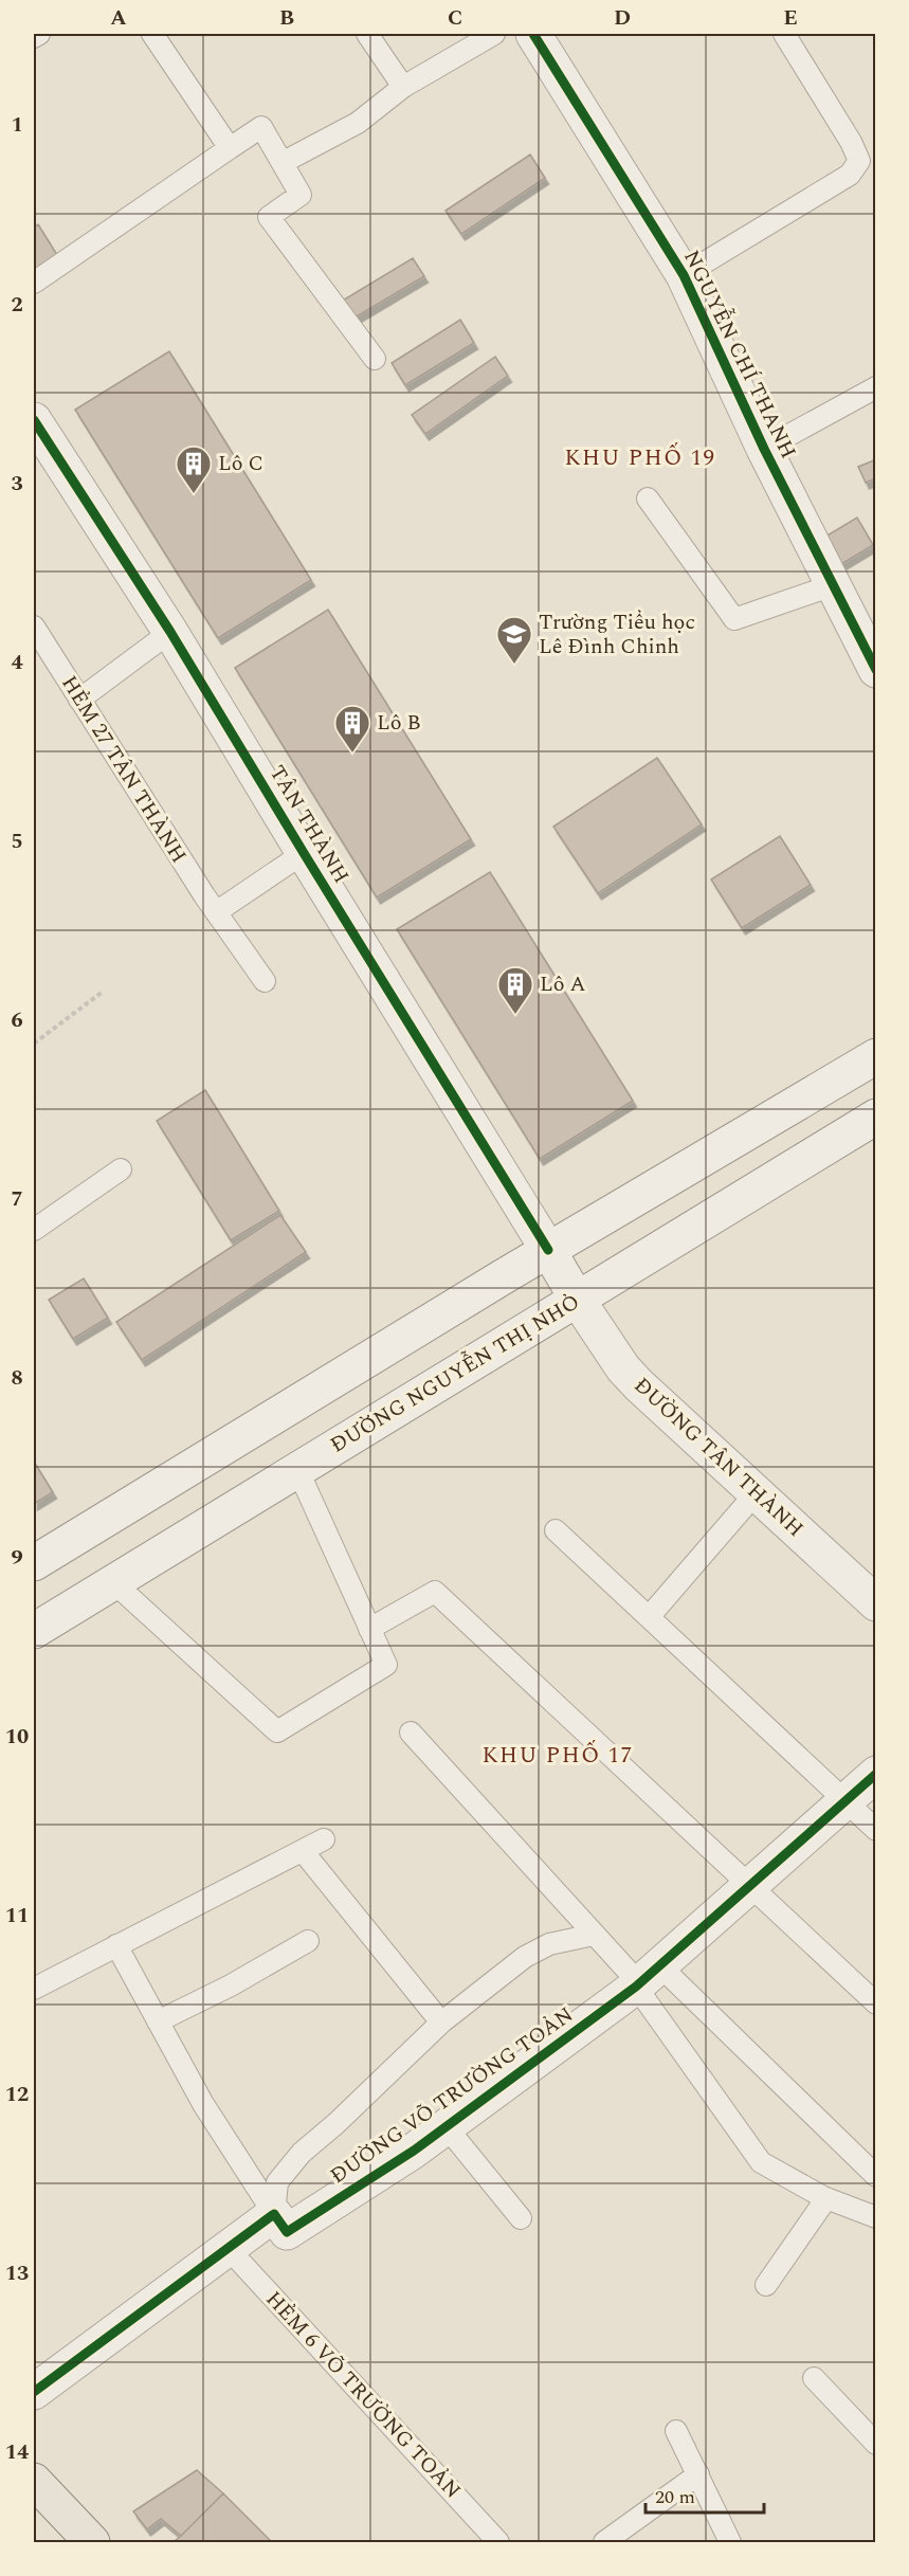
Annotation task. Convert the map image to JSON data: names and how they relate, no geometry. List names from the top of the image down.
{
  "streets": {
    "street": [
      "NGUYỄN CHÍ THANH",
      "TÂN THÀNH",
      "ĐƯỜNG NGUYỄN THỊ NHỎ",
      "ĐƯỜNG TÂN THÀNH",
      "ĐƯỜNG VÕ TRƯỜNG TOẢN"
    ],
    "lane": ["HẺM 27 TÂN THÀNH", "HẺM 6 VÕ TRƯỜNG TOẢN"]
  },
  "crossings": [
    ["TÂN THÀNH", "ĐƯỜNG NGUYỄN THỊ NHỎ"],
    ["TÂN THÀNH", "ĐƯỜNG TÂN THÀNH"],
    ["ĐƯỜNG NGUYỄN THỊ NHỎ", "ĐƯỜNG TÂN THÀNH"]
  ],
  "districts": ["KHU PHỐ 19", "KHU PHỐ 17"],
  "places": {
    "building": ["Lô C", "Lô B", "Lô A"],
    "school or university": ["Trường Tiểu học Lê Đình Chinh"]
  },
  "scale_bar": "20 m",
  "grid": {
    "columns": [
      "A",
      "B",
      "C",
      "D",
      "E"
    ],
    "rows": [
      "1",
      "2",
      "3",
      "4",
      "5",
      "6",
      "7",
      "8",
      "9",
      "10",
      "11",
      "12",
      "13",
      "14"
    ]
  }
}
